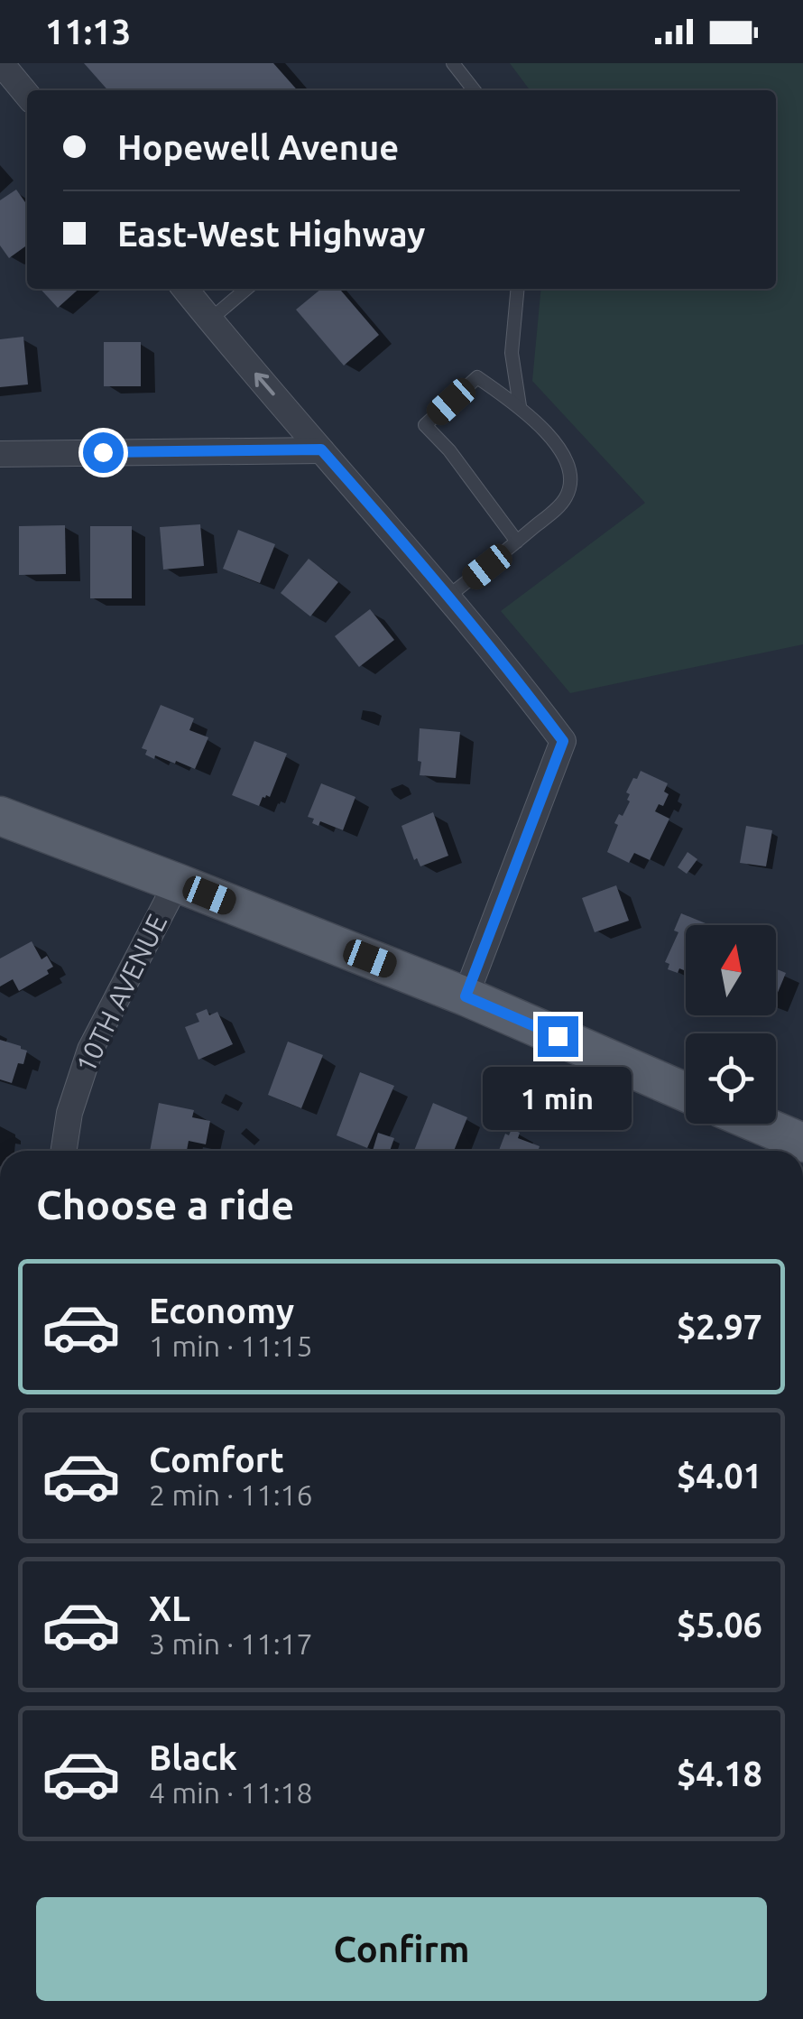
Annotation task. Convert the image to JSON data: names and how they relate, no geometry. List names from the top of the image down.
{
  "streets": {
    "street": ["10TH AVENUE"]
  },
  "north": "top",
  "page": {
    "status": "11:13",
    "banner": ["Hopewell Avenue", "East-West Highway"],
    "bubble": "1 min",
    "heading": "Choose a ride",
    "list": [
      {
        "name": "Economy",
        "note": "1 min · 11:15",
        "value": "$2.97"
      },
      {
        "name": "Comfort",
        "note": "2 min · 11:16",
        "value": "$4.01"
      },
      {
        "name": "XL",
        "note": "3 min · 11:17",
        "value": "$5.06"
      },
      {
        "name": "Black",
        "note": "4 min · 11:18",
        "value": "$4.18"
      }
    ],
    "buttons": "Confirm"
  }
}
